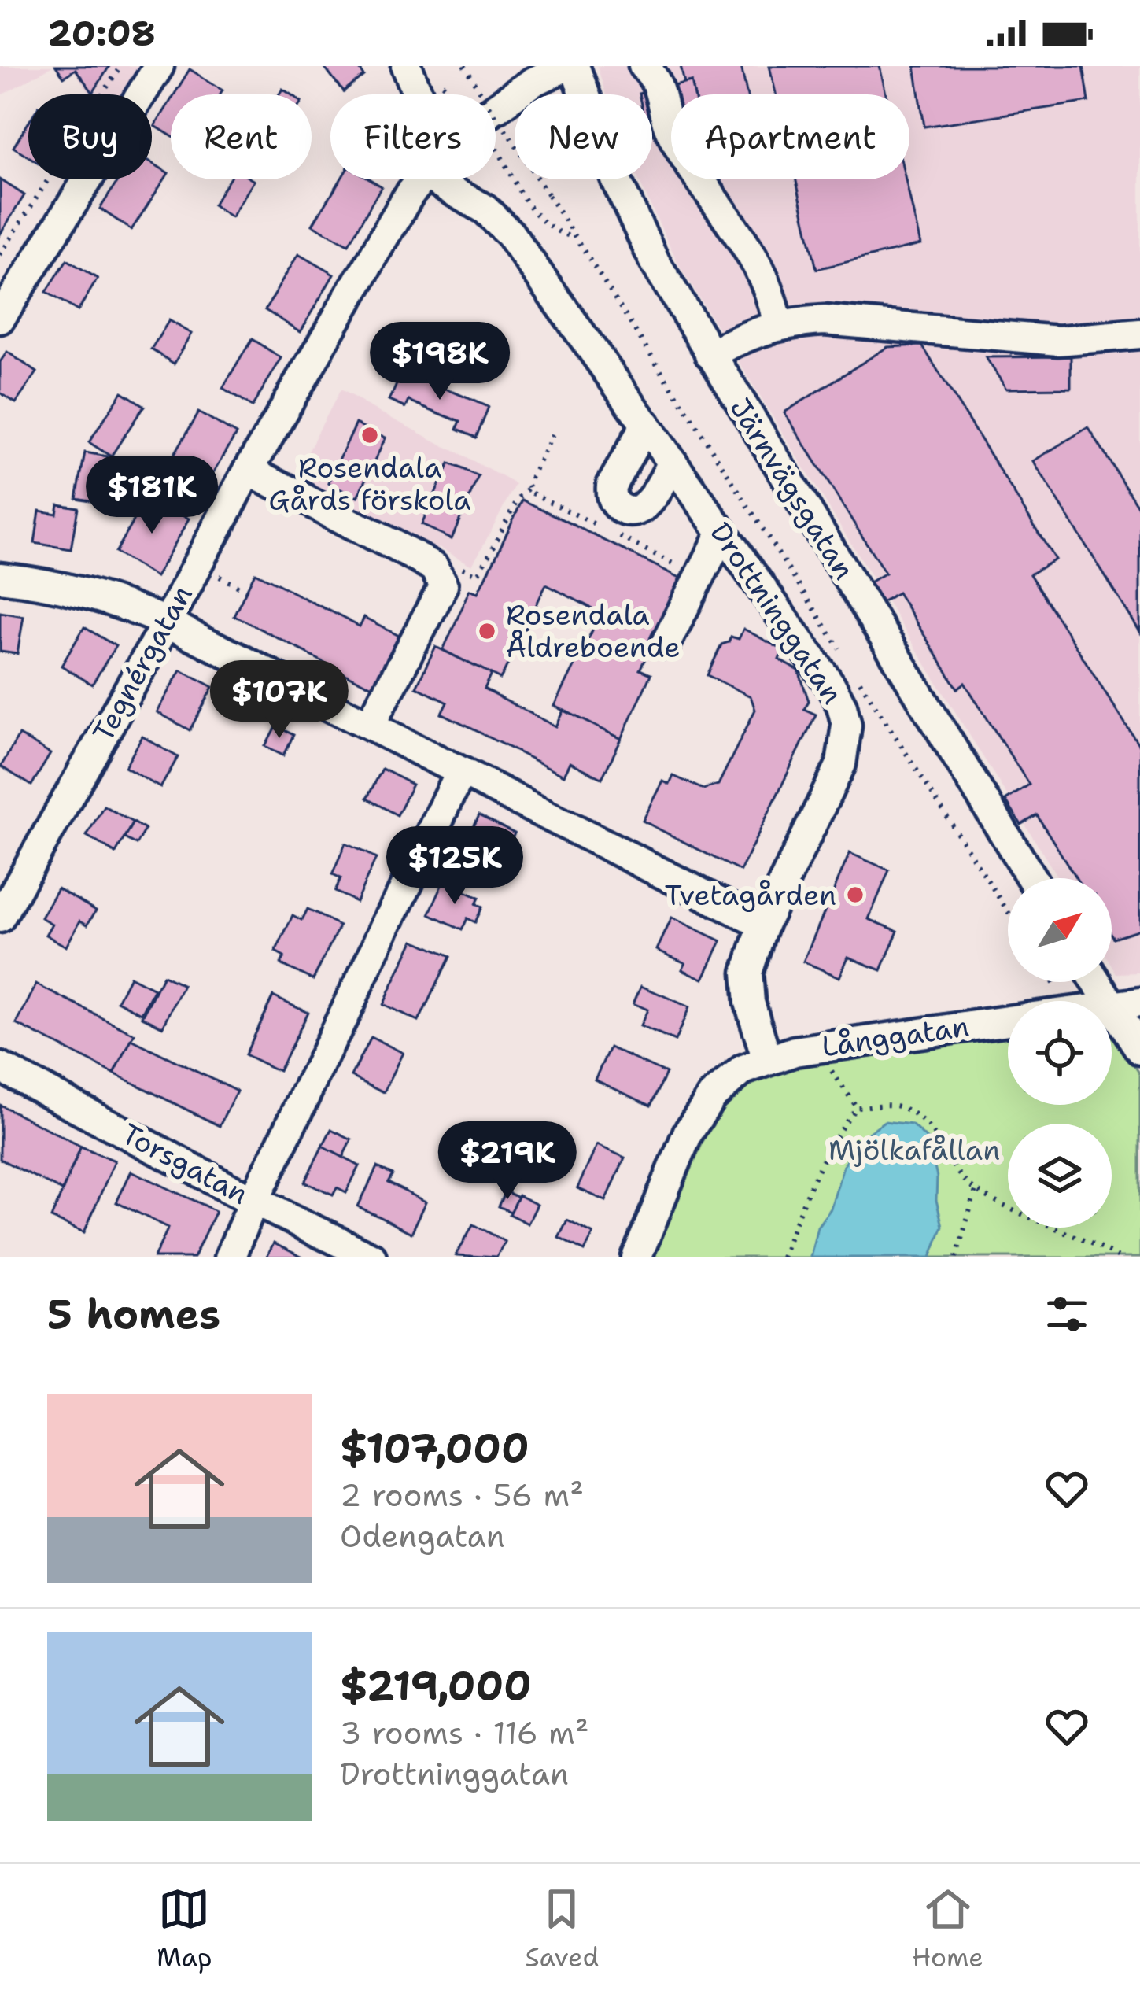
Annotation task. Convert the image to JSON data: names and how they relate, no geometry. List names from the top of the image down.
{
  "streets": {
    "street": [
      "Järnvägsgatan",
      "Drottninggatan",
      "Tegnérgatan",
      "Långgatan",
      "Torsgatan"
    ]
  },
  "crossings": [
    ["Drottninggatan", "Långgatan"]
  ],
  "parks": ["Mjölkafållan"],
  "places": ["Rosendala Gårds förskola", "Rosendala Åldreboende", "Tvetagården"],
  "north": "top right",
  "page": {
    "status": "20:08",
    "chip": [
      "Buy",
      "Rent",
      "Filters",
      "New",
      "Apartment"
    ],
    "price": [
      "$198K",
      "$181K",
      "$107K",
      "$125K",
      "$219K"
    ],
    "heading": "5 homes",
    "list": [
      {
        "name": "$107,000",
        "note": "2 rooms · 56 m² · Odengatan"
      },
      {
        "name": "$219,000",
        "note": "3 rooms · 116 m² · Drottninggatan"
      }
    ],
    "tabs": ["Map", "Saved", "Home"]
  }
}
